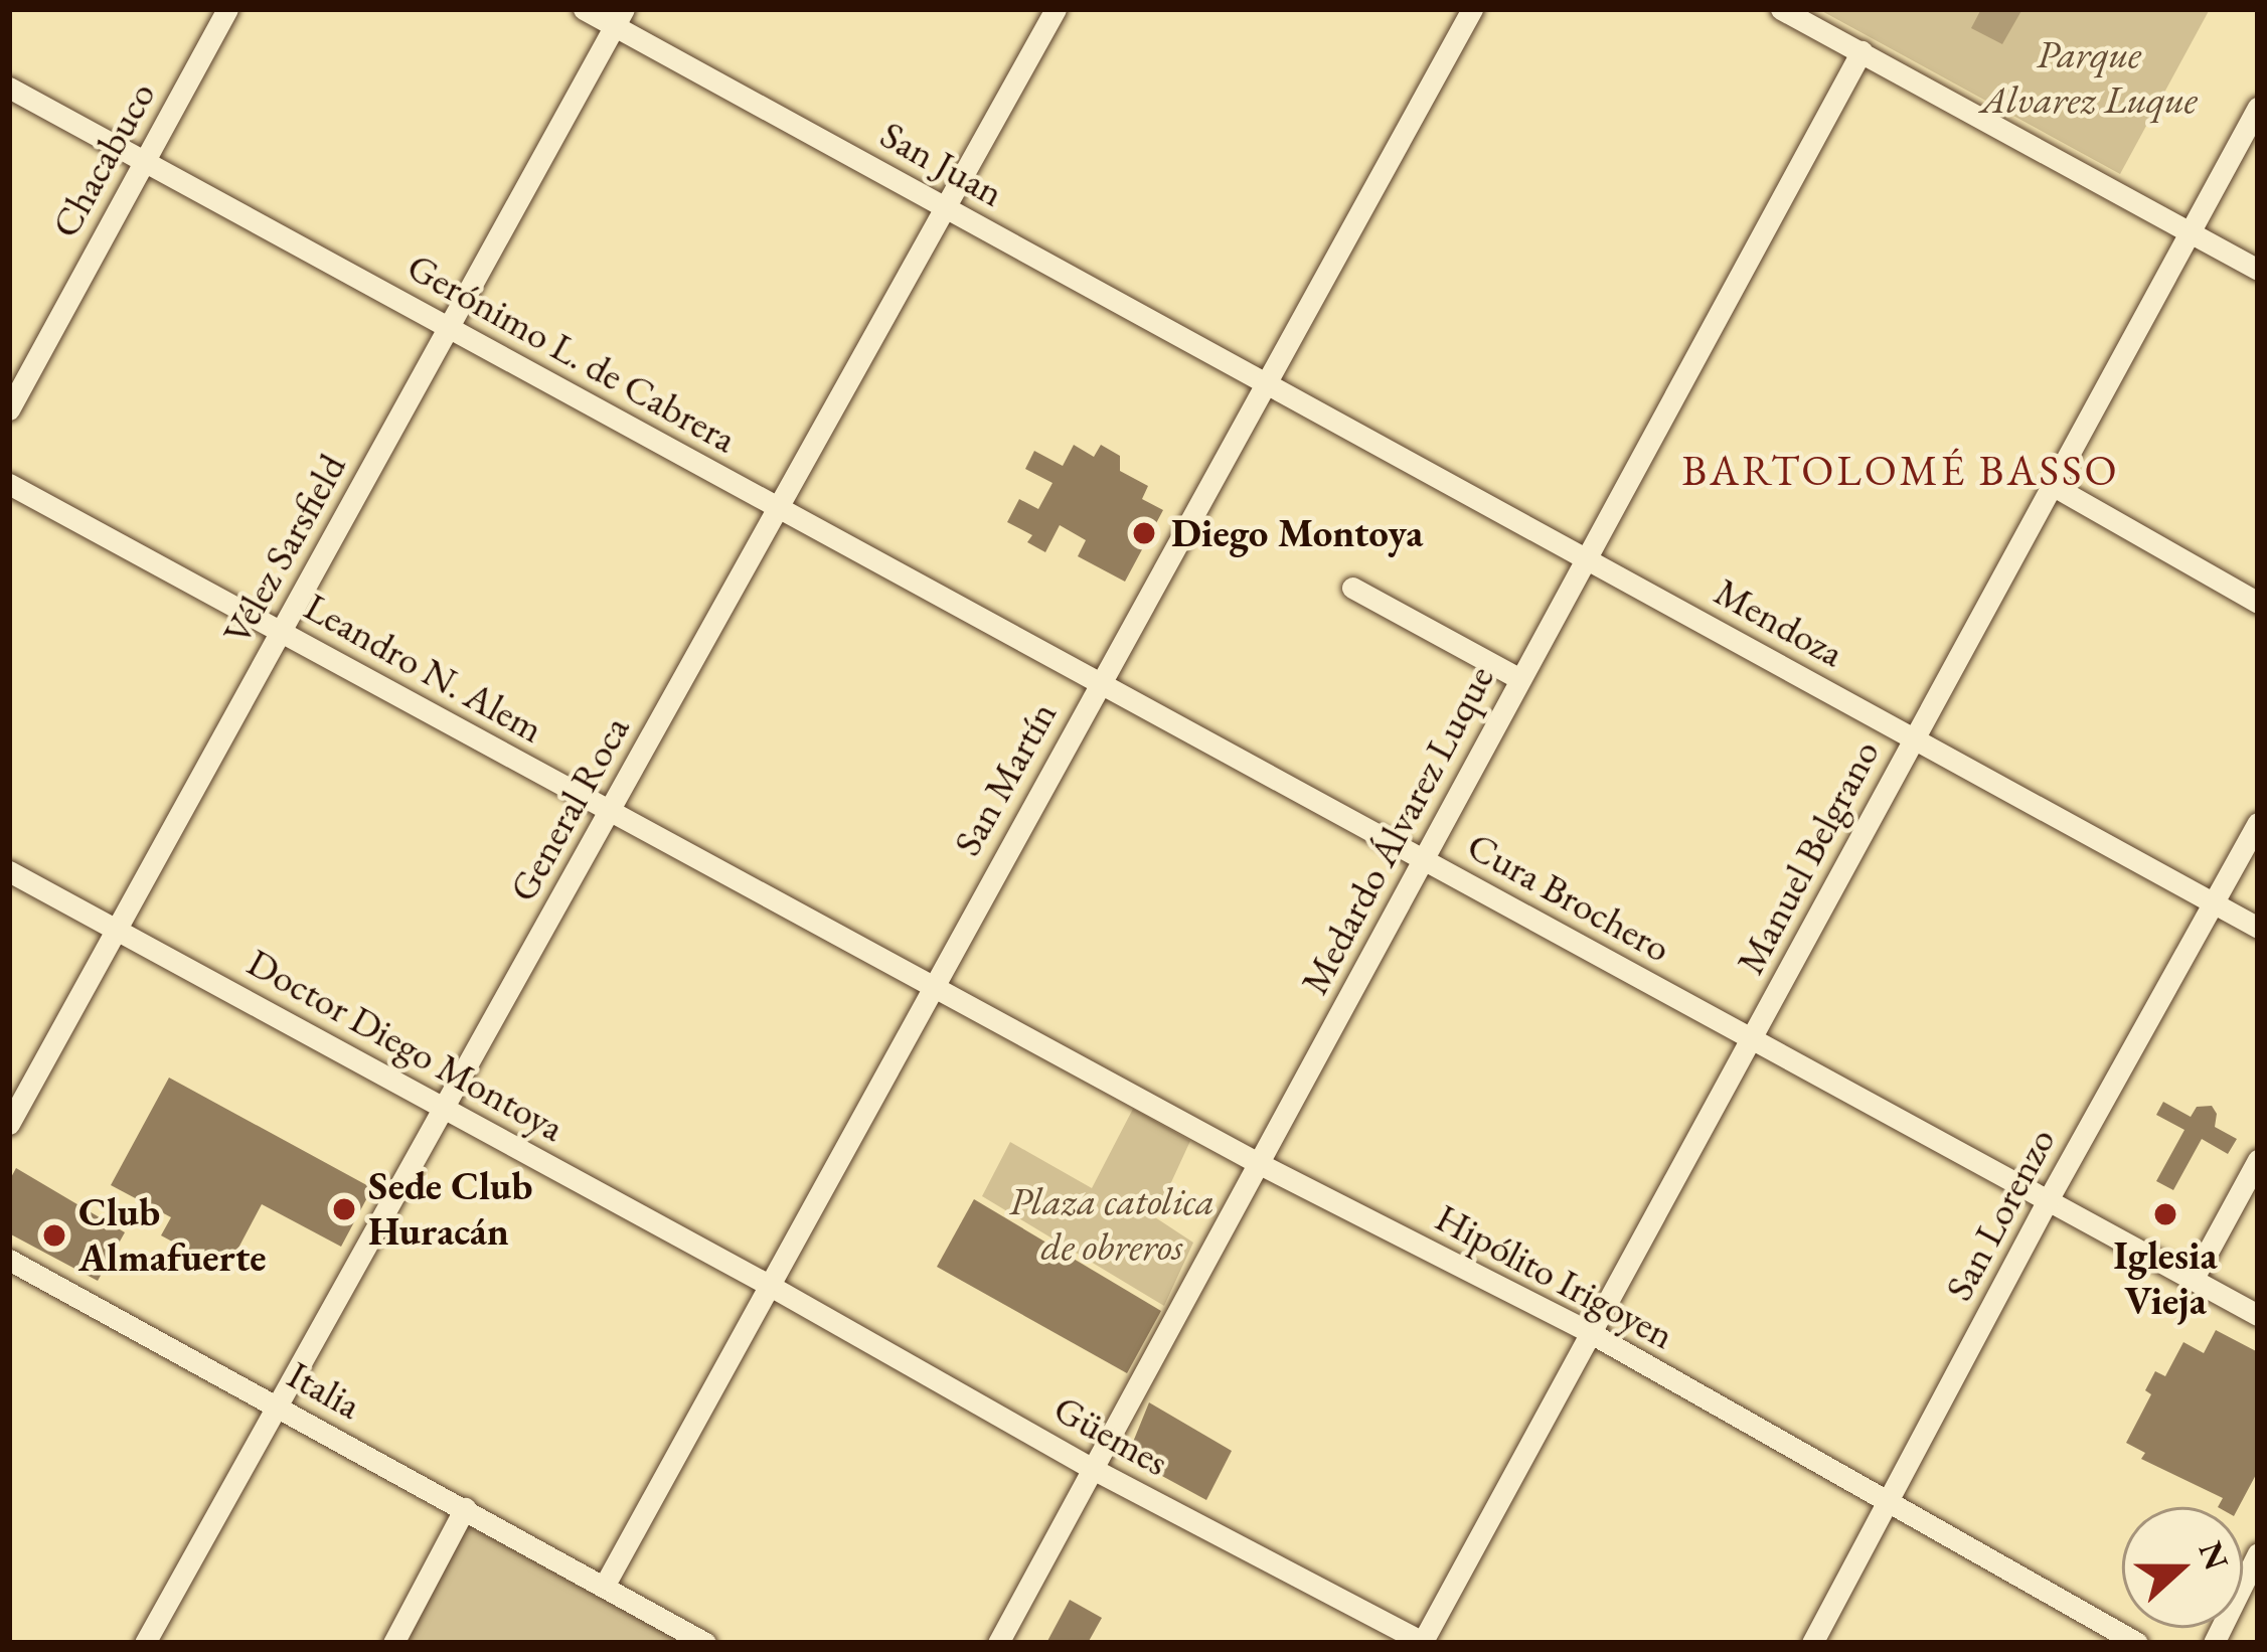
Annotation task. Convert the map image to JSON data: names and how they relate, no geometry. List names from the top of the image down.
{
  "streets": {
    "street": [
      "Chacabuco",
      "San Juan",
      "Gerónimo L. de Cabrera",
      "Vélez Sarsfield",
      "Mendoza",
      "Leandro N. Alem",
      "San Martín",
      "General Roca",
      "Medardo Álvarez Luque",
      "Manuel Belgrano",
      "Cura Brochero",
      "Doctor Diego Montoya",
      "San Lorenzo",
      "Hipólito Irigoyen",
      "Italia",
      "Güemes"
    ]
  },
  "crossings": [
    ["Chacabuco", "Gerónimo L. de Cabrera"],
    ["San Juan", "Vélez Sarsfield"],
    ["San Juan", "Mendoza"],
    ["San Juan", "San Martín"],
    ["San Juan", "General Roca"],
    ["Gerónimo L. de Cabrera", "Vélez Sarsfield"],
    ["Gerónimo L. de Cabrera", "San Martín"],
    ["Gerónimo L. de Cabrera", "General Roca"],
    ["Gerónimo L. de Cabrera", "Cura Brochero"],
    ["Vélez Sarsfield", "Leandro N. Alem"],
    ["Vélez Sarsfield", "Doctor Diego Montoya"],
    ["Mendoza", "San Martín"],
    ["Mendoza", "Medardo Álvarez Luque"],
    ["Mendoza", "Manuel Belgrano"],
    ["Mendoza", "San Lorenzo"],
    ["Leandro N. Alem", "San Martín"],
    ["Leandro N. Alem", "General Roca"],
    ["Leandro N. Alem", "Hipólito Irigoyen"],
    ["San Martín", "Cura Brochero"],
    ["San Martín", "Doctor Diego Montoya"],
    ["San Martín", "Hipólito Irigoyen"],
    ["San Martín", "Italia"],
    ["San Martín", "Güemes"],
    ["General Roca", "Doctor Diego Montoya"],
    ["General Roca", "Italia"],
    ["Medardo Álvarez Luque", "Cura Brochero"],
    ["Medardo Álvarez Luque", "Hipólito Irigoyen"],
    ["Medardo Álvarez Luque", "Güemes"],
    ["Manuel Belgrano", "Cura Brochero"],
    ["Manuel Belgrano", "Hipólito Irigoyen"],
    ["Manuel Belgrano", "Güemes"],
    ["Cura Brochero", "San Lorenzo"],
    ["Doctor Diego Montoya", "Güemes"],
    ["San Lorenzo", "Hipólito Irigoyen"]
  ],
  "districts": ["BARTOLOMÉ BASSO"],
  "parks": ["Parque Alvarez Luque", "Plaza catolica de obreros"],
  "places": [
    "Diego Montoya",
    "Sede Club Huracán",
    "Iglesia Vieja",
    "Club Almafuerte"
  ],
  "north": "right"
}
